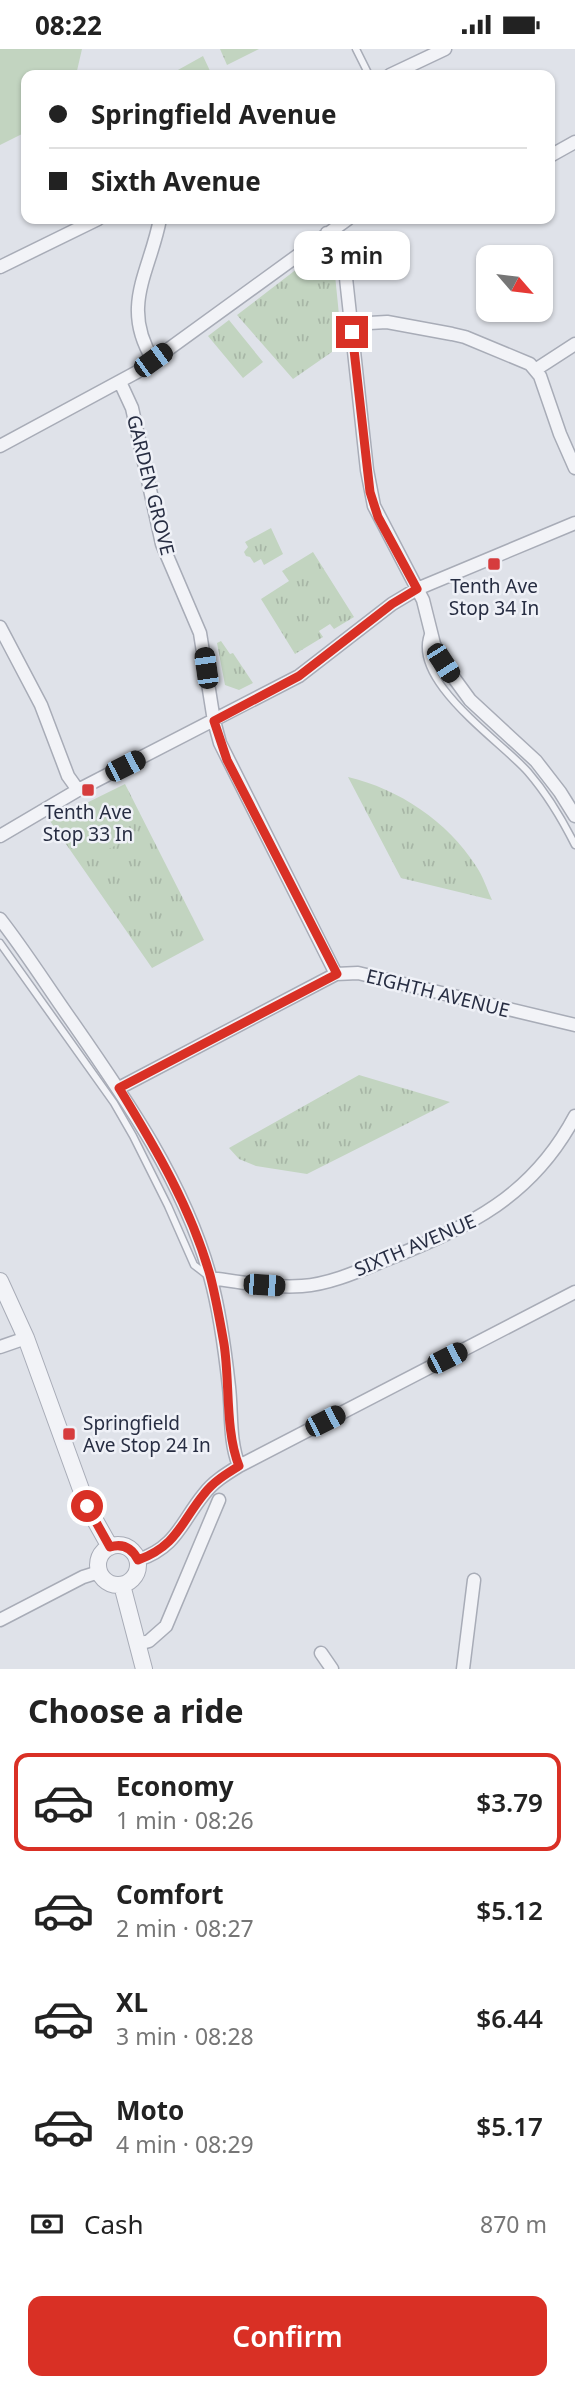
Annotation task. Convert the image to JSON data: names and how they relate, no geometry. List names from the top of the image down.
{
  "streets": {
    "street": ["GARDEN GROVE", "EIGHTH AVENUE", "SIXTH AVENUE"]
  },
  "crossings": [
    ["GARDEN GROVE", "EIGHTH AVENUE"]
  ],
  "places": {
    "transit": ["Tenth Ave Stop 34 In", "Tenth Ave Stop 33 In", "Springfield Ave Stop 24 In"]
  },
  "north": "bottom right",
  "page": {
    "status": "08:22",
    "banner": ["Springfield Avenue", "Sixth Avenue"],
    "bubble": "3 min",
    "heading": "Choose a ride",
    "list": [
      {
        "name": "Economy",
        "note": "1 min · 08:26",
        "value": "$3.79"
      },
      {
        "name": "Comfort",
        "note": "2 min · 08:27",
        "value": "$5.12"
      },
      {
        "name": "XL",
        "note": "3 min · 08:28",
        "value": "$6.44"
      },
      {
        "name": "Moto",
        "note": "4 min · 08:29",
        "value": "$5.17"
      }
    ],
    "pay": ["Cash", "870 m"],
    "buttons": "Confirm"
  }
}
